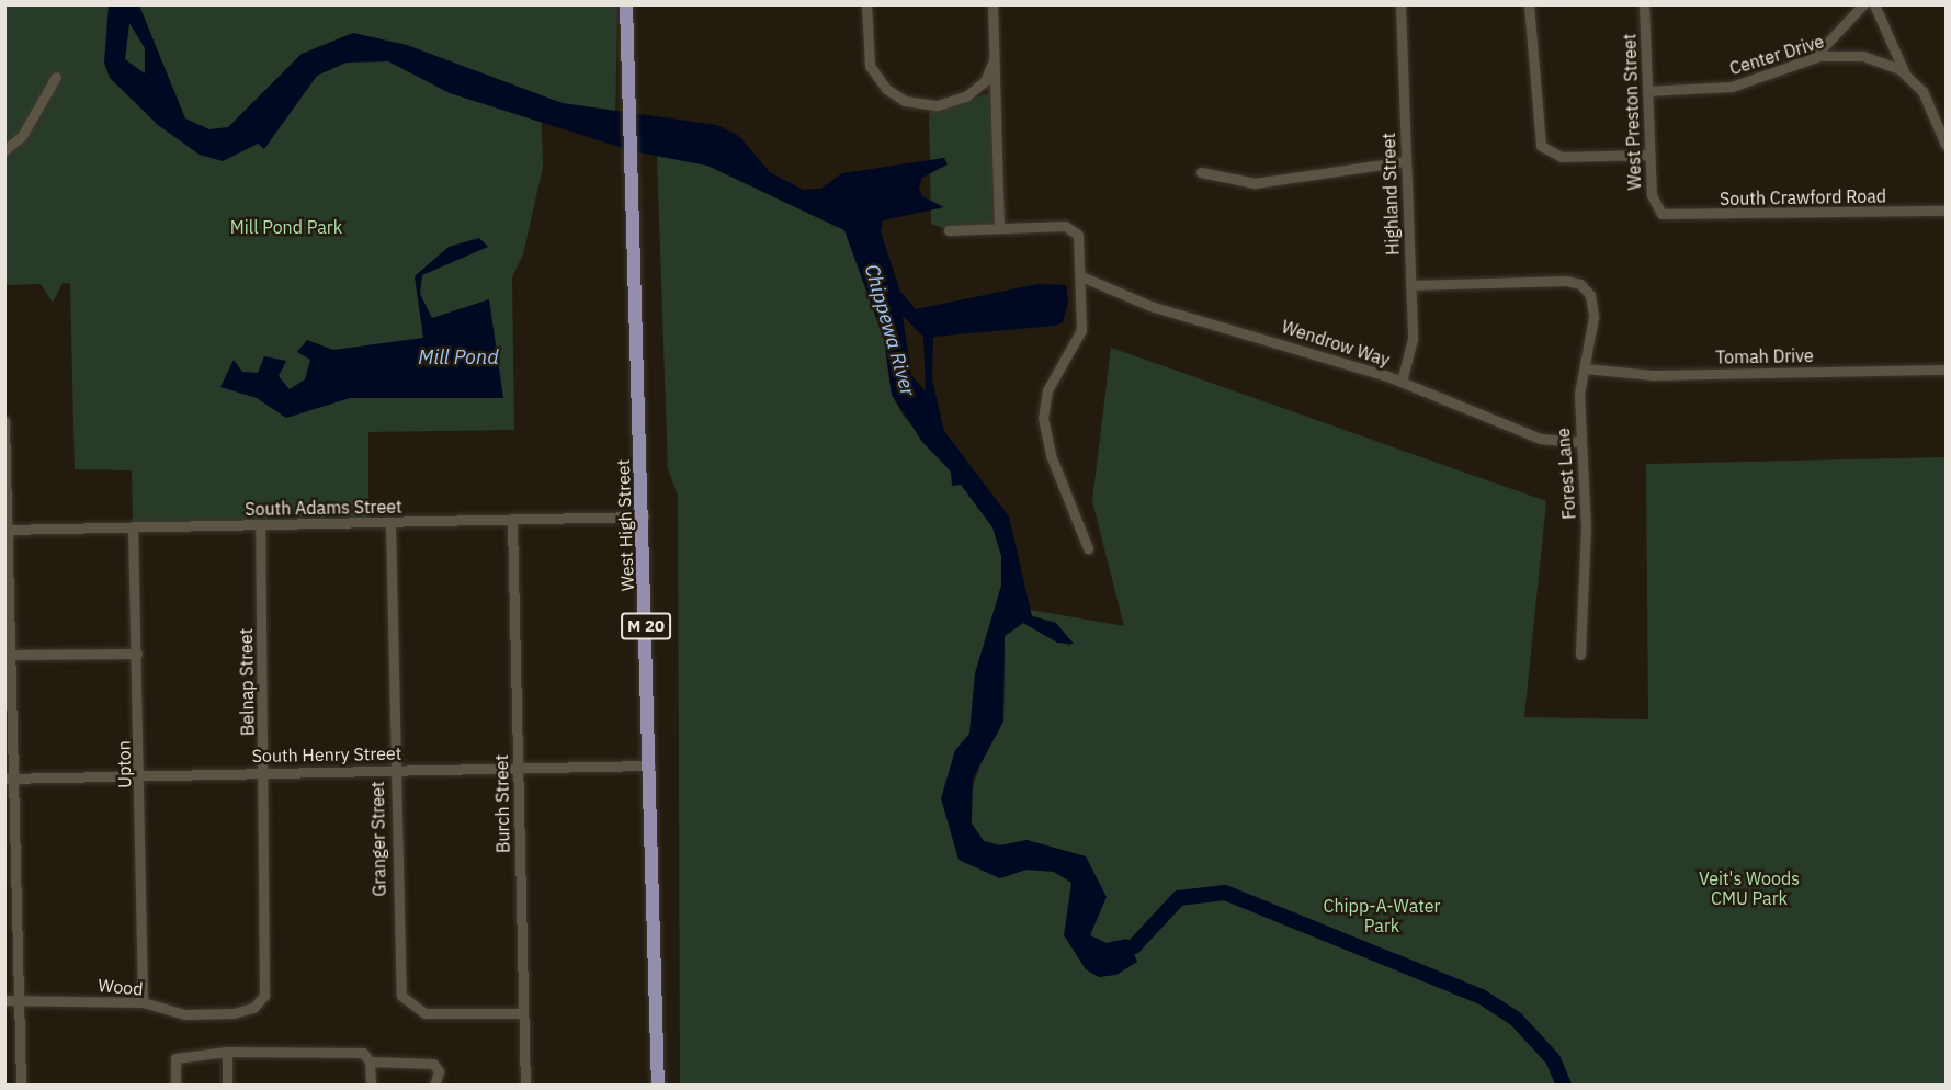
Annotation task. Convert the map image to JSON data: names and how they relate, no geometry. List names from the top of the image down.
{
  "streets": {
    "main road": ["West High Street", "M 20"],
    "street": [
      "Center Drive",
      "West Preston Street",
      "Highland Street",
      "South Crawford Road",
      "Wendrow Way",
      "Tomah Drive",
      "Forest Lane",
      "South Adams Street",
      "Belnap Street",
      "South Henry Street",
      "Upton",
      "Burch Street",
      "Granger Street",
      "Wood"
    ]
  },
  "crossings": [
    ["Center Drive", "West Preston Street"],
    ["West Preston Street", "South Crawford Road"],
    ["Highland Street", "Wendrow Way"],
    ["Highland Street", "Forest Lane"],
    ["Wendrow Way", "Forest Lane"],
    ["Tomah Drive", "Forest Lane"],
    ["South Adams Street", "West High Street"],
    ["South Adams Street", "Belnap Street"],
    ["South Adams Street", "Upton"],
    ["South Adams Street", "Burch Street"],
    ["South Adams Street", "Granger Street"],
    ["West High Street", "South Henry Street"],
    ["Belnap Street", "South Henry Street"],
    ["Belnap Street", "Wood"],
    ["South Henry Street", "Upton"],
    ["South Henry Street", "Burch Street"],
    ["South Henry Street", "Granger Street"],
    ["Upton", "Wood"],
    ["Burch Street", "Granger Street"]
  ],
  "water": ["Chippewa River", "Mill Pond"],
  "parks": ["Mill Pond Park", "Veit's Woods CMU Park", "Chipp-A-Water Park"]
}
